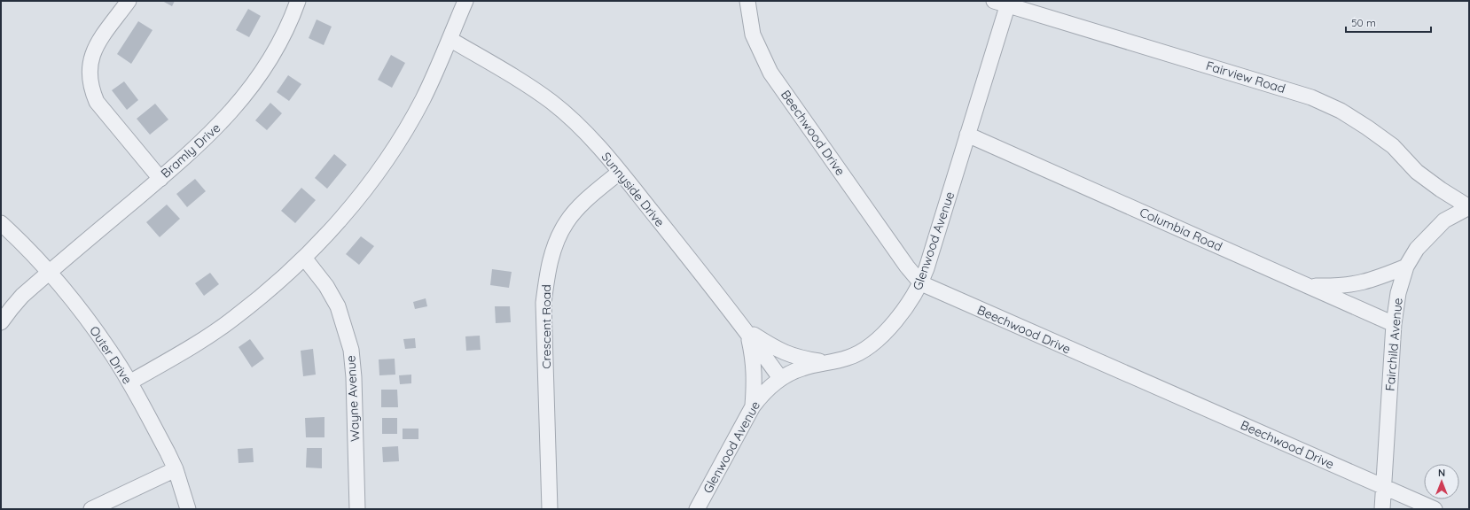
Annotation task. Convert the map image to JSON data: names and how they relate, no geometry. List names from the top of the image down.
{
  "streets": {
    "street": [
      "Fairview Road",
      "Beechwood Drive",
      "Bramly Drive",
      "Sunnyside Drive",
      "Columbia Road",
      "Glenwood Avenue",
      "Crescent Road",
      "Fairchild Avenue",
      "Outer Drive",
      "Wayne Avenue"
    ]
  },
  "crossings": [
    ["Fairview Road", "Glenwood Avenue"],
    ["Fairview Road", "Fairchild Avenue"],
    ["Beechwood Drive", "Glenwood Avenue"],
    ["Beechwood Drive", "Fairchild Avenue"],
    ["Bramly Drive", "Outer Drive"],
    ["Sunnyside Drive", "Glenwood Avenue"],
    ["Sunnyside Drive", "Crescent Road"],
    ["Columbia Road", "Glenwood Avenue"],
    ["Columbia Road", "Fairchild Avenue"]
  ],
  "scale_bar": "50 m",
  "north": "top"
}
